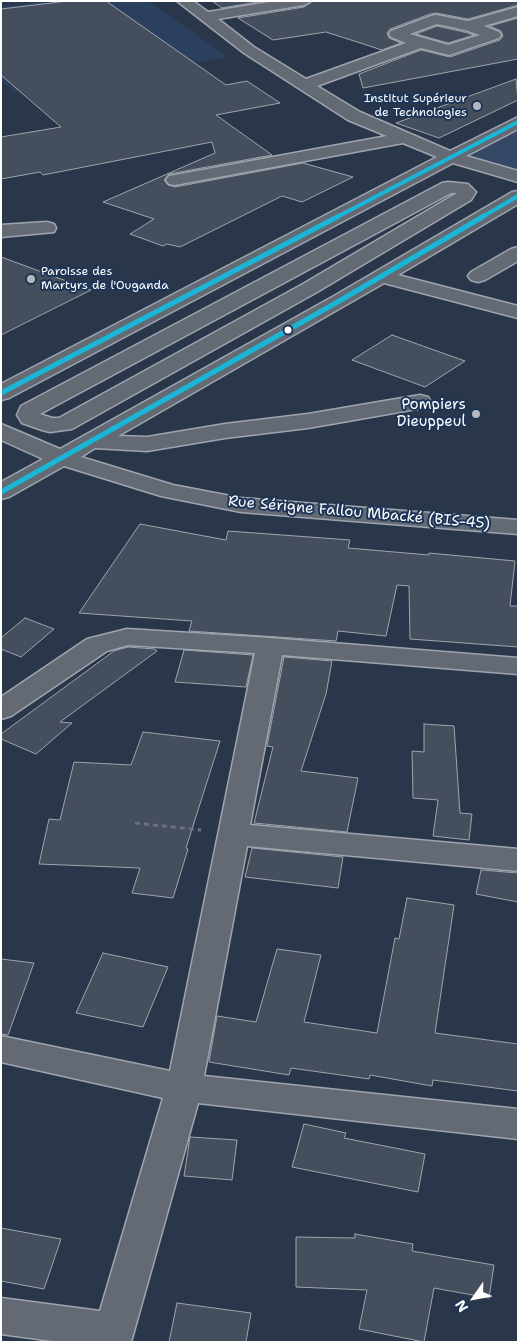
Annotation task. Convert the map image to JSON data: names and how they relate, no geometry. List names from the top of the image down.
{
  "streets": {
    "street": ["Rue Sérigne Fallou Mbacké (BIS-45)"]
  },
  "places": ["Institut Supérieur de Technologies", "Paroisse des Martyrs de l'Ouganda", "Pompiers Dieuppeul"],
  "north": "bottom left"
}
